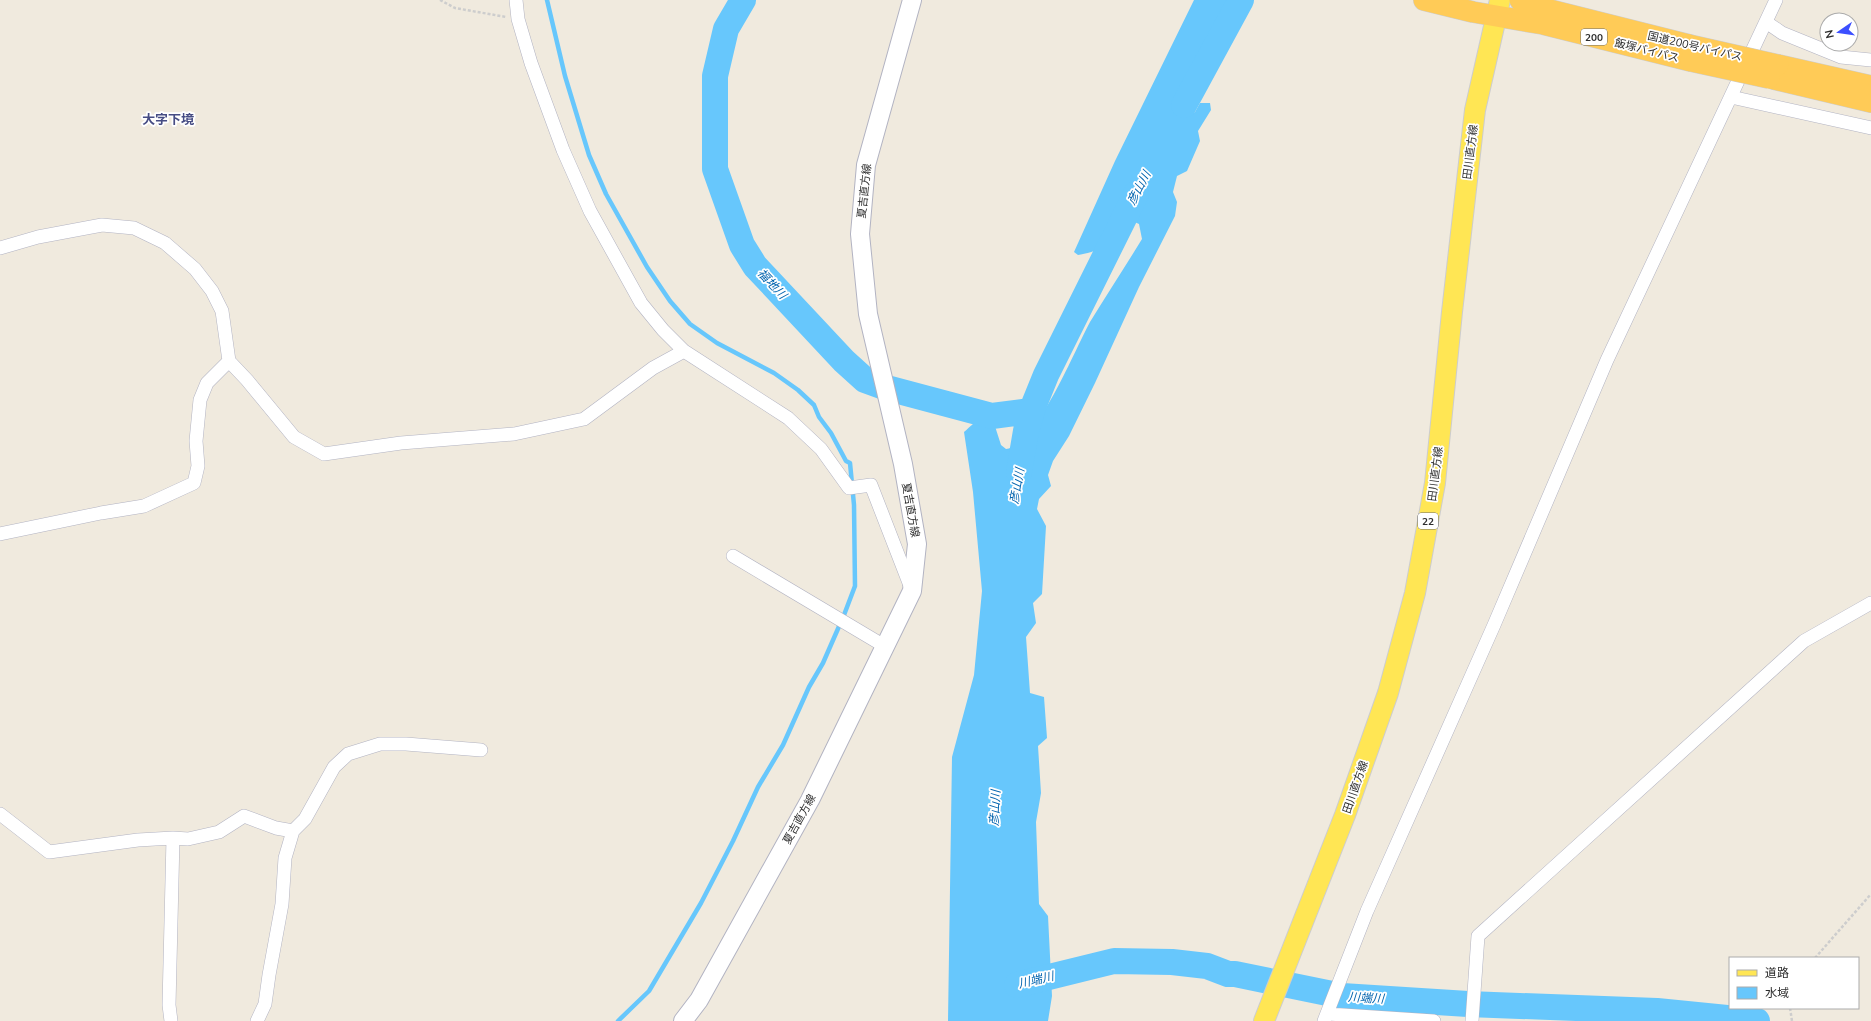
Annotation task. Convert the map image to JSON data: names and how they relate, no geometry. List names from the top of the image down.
{
  "streets": {
    "highway": ["200", "国道200号バイパス", "飯塚バイパス"],
    "main road": ["田川直方線", "夏吉直方線", "22"]
  },
  "crossings": [
    ["200", "国道200号バイパス"],
    ["国道200号バイパス", "飯塚バイパス"],
    ["飯塚バイパス", "田川直方線"]
  ],
  "districts": ["大字下境"],
  "water": ["彦山川", "福地川", "川端川"],
  "legend": ["道路", "水域"],
  "north": "left"
}
